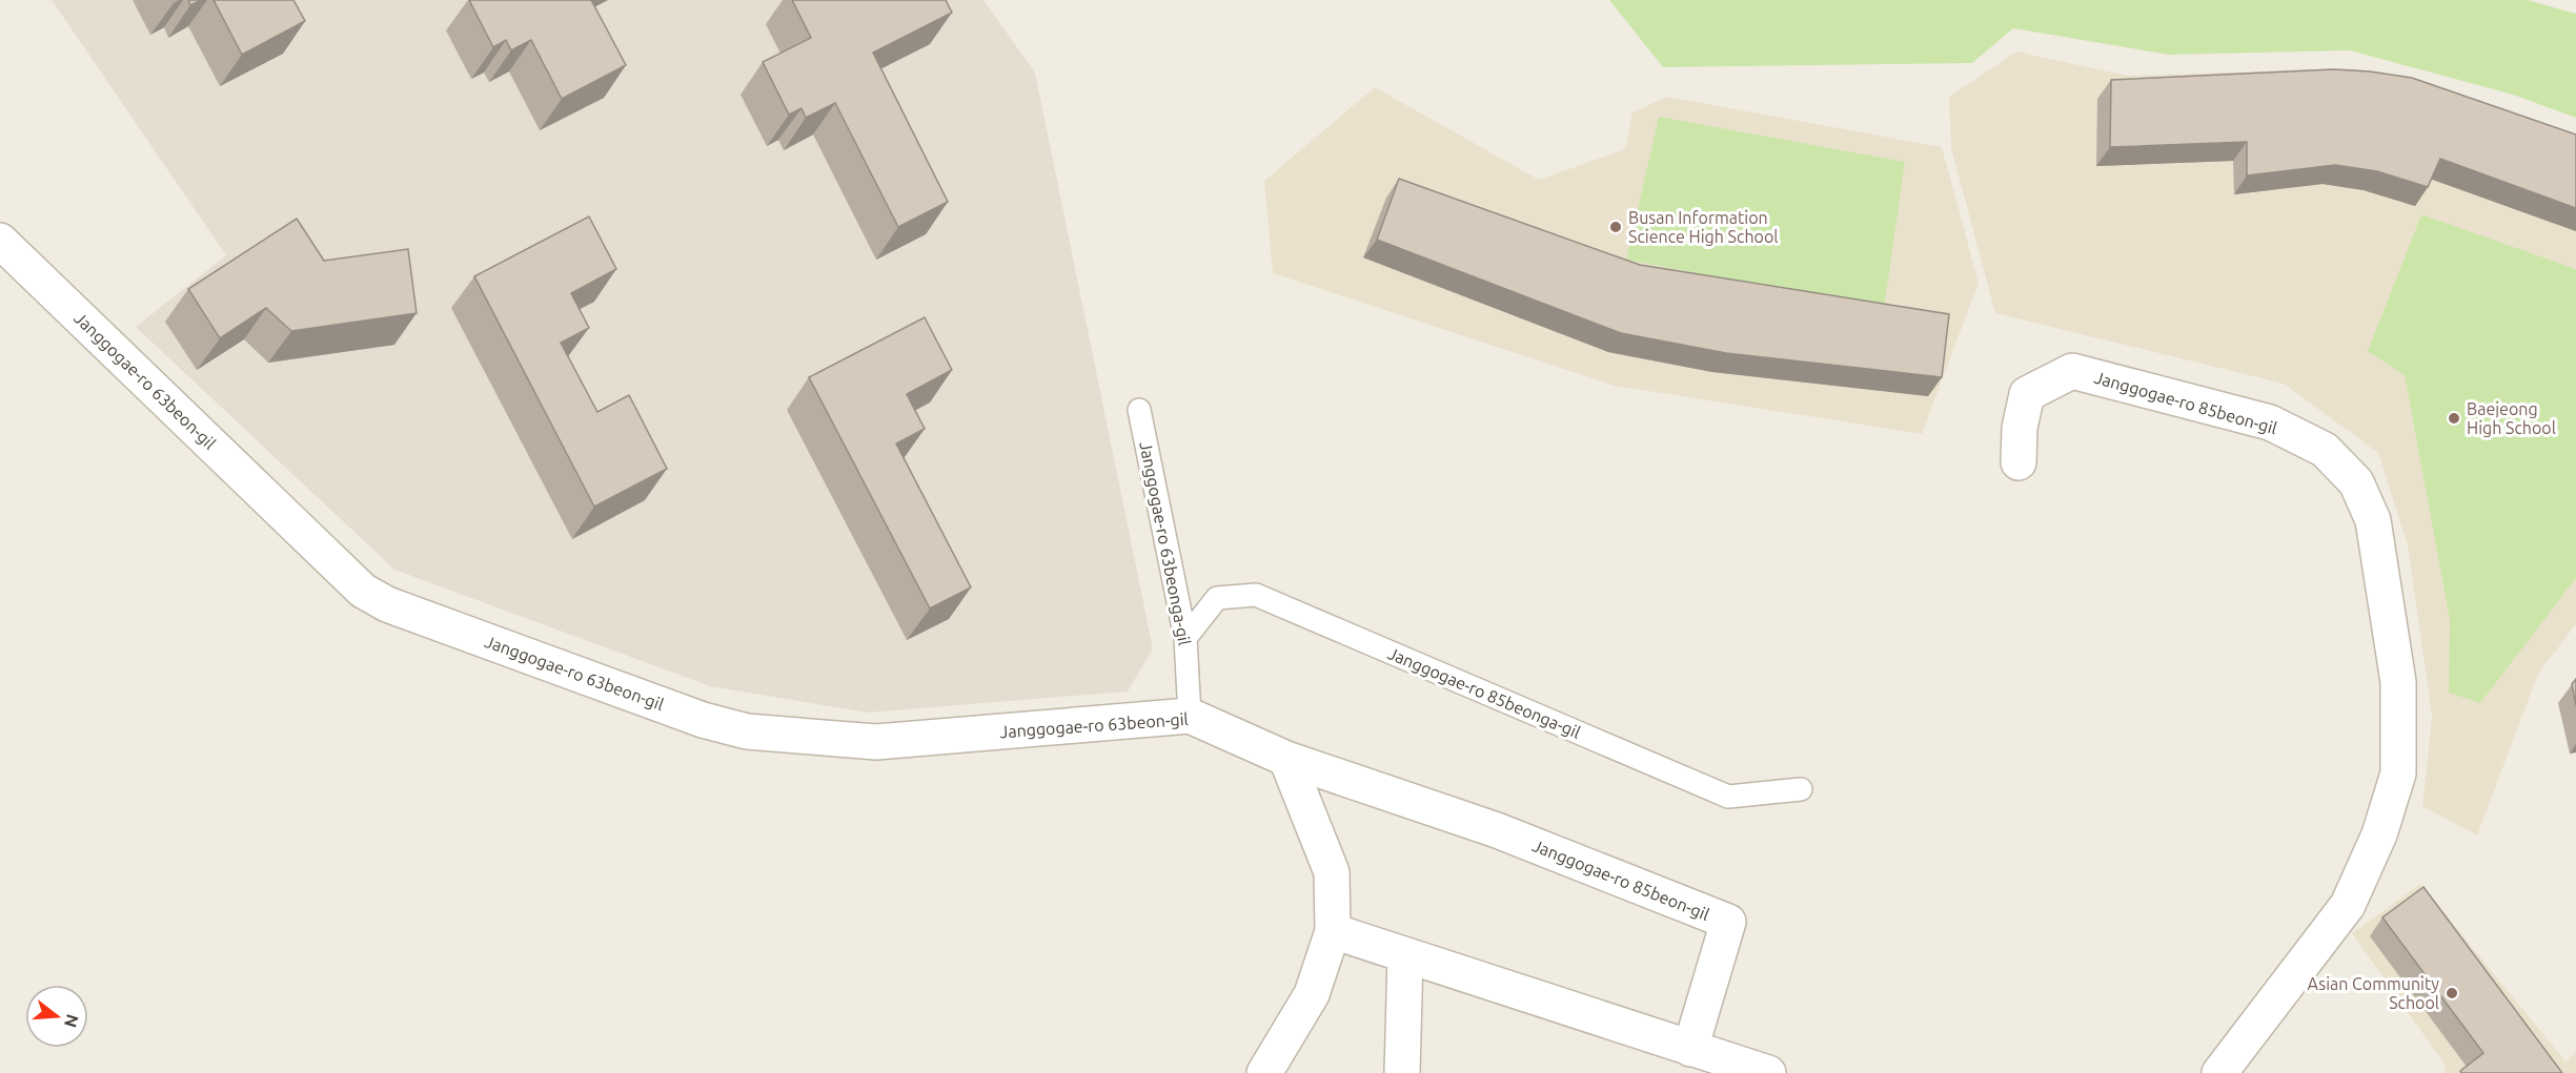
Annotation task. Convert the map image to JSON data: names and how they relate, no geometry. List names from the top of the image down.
{
  "streets": {
    "street": ["Janggogae-ro 63beon-gil", "Janggogae-ro 85beon-gil"],
    "lane": ["Janggogae-ro 63beonga-gil", "Janggogae-ro 85beonga-gil"]
  },
  "crossings": [
    ["Janggogae-ro 63beon-gil", "Janggogae-ro 85beon-gil"],
    ["Janggogae-ro 63beon-gil", "Janggogae-ro 63beonga-gil"],
    ["Janggogae-ro 63beonga-gil", "Janggogae-ro 85beonga-gil"]
  ],
  "places": ["Busan Information Science High School", "Baejeong High School", "Asian Community School"],
  "north": "right"
}
